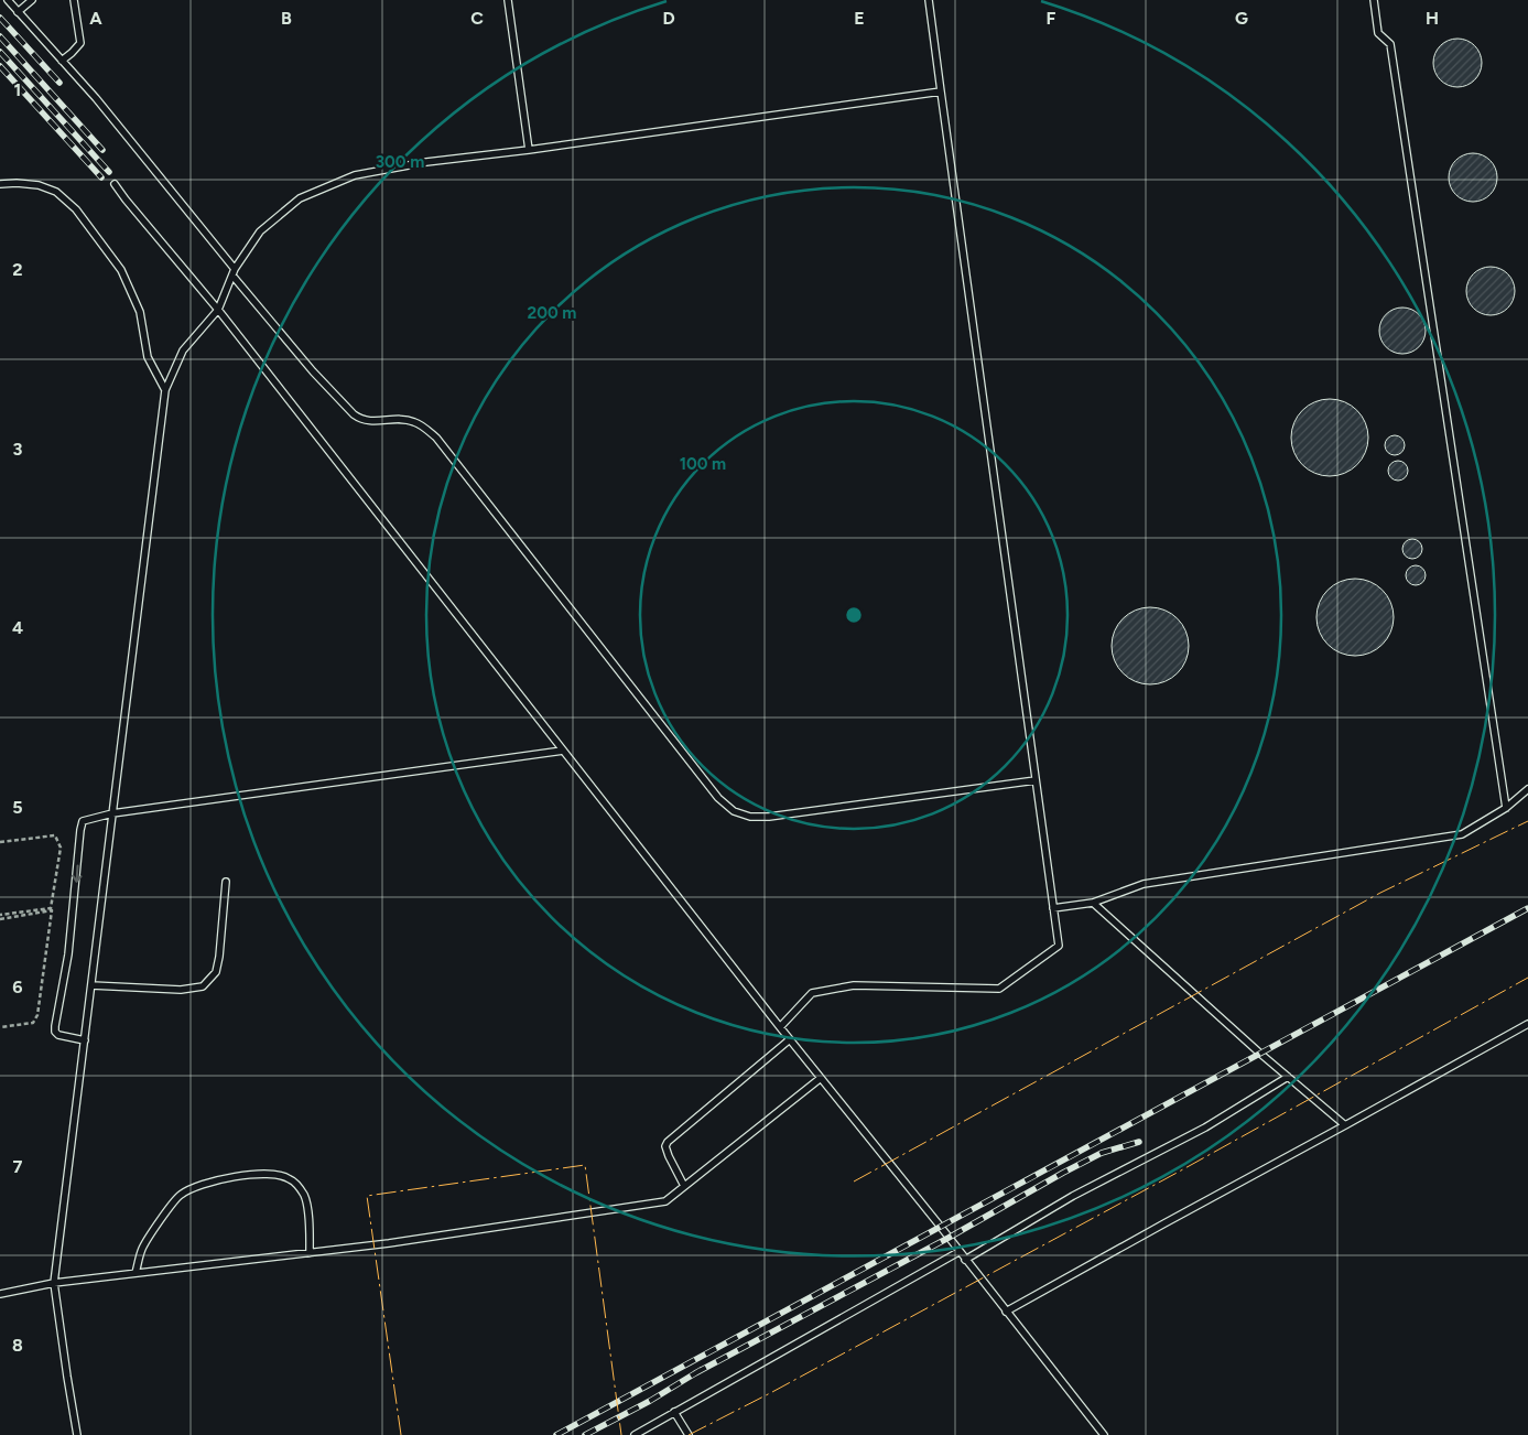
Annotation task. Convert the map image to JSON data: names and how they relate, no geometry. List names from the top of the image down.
{
  "grid": {
    "columns": [
      "A",
      "B",
      "C",
      "D",
      "E",
      "F",
      "G",
      "H"
    ],
    "rows": [
      "1",
      "2",
      "3",
      "4",
      "5",
      "6",
      "7",
      "8"
    ]
  },
  "rings": ["300 m", "200 m", "100 m"]
}
